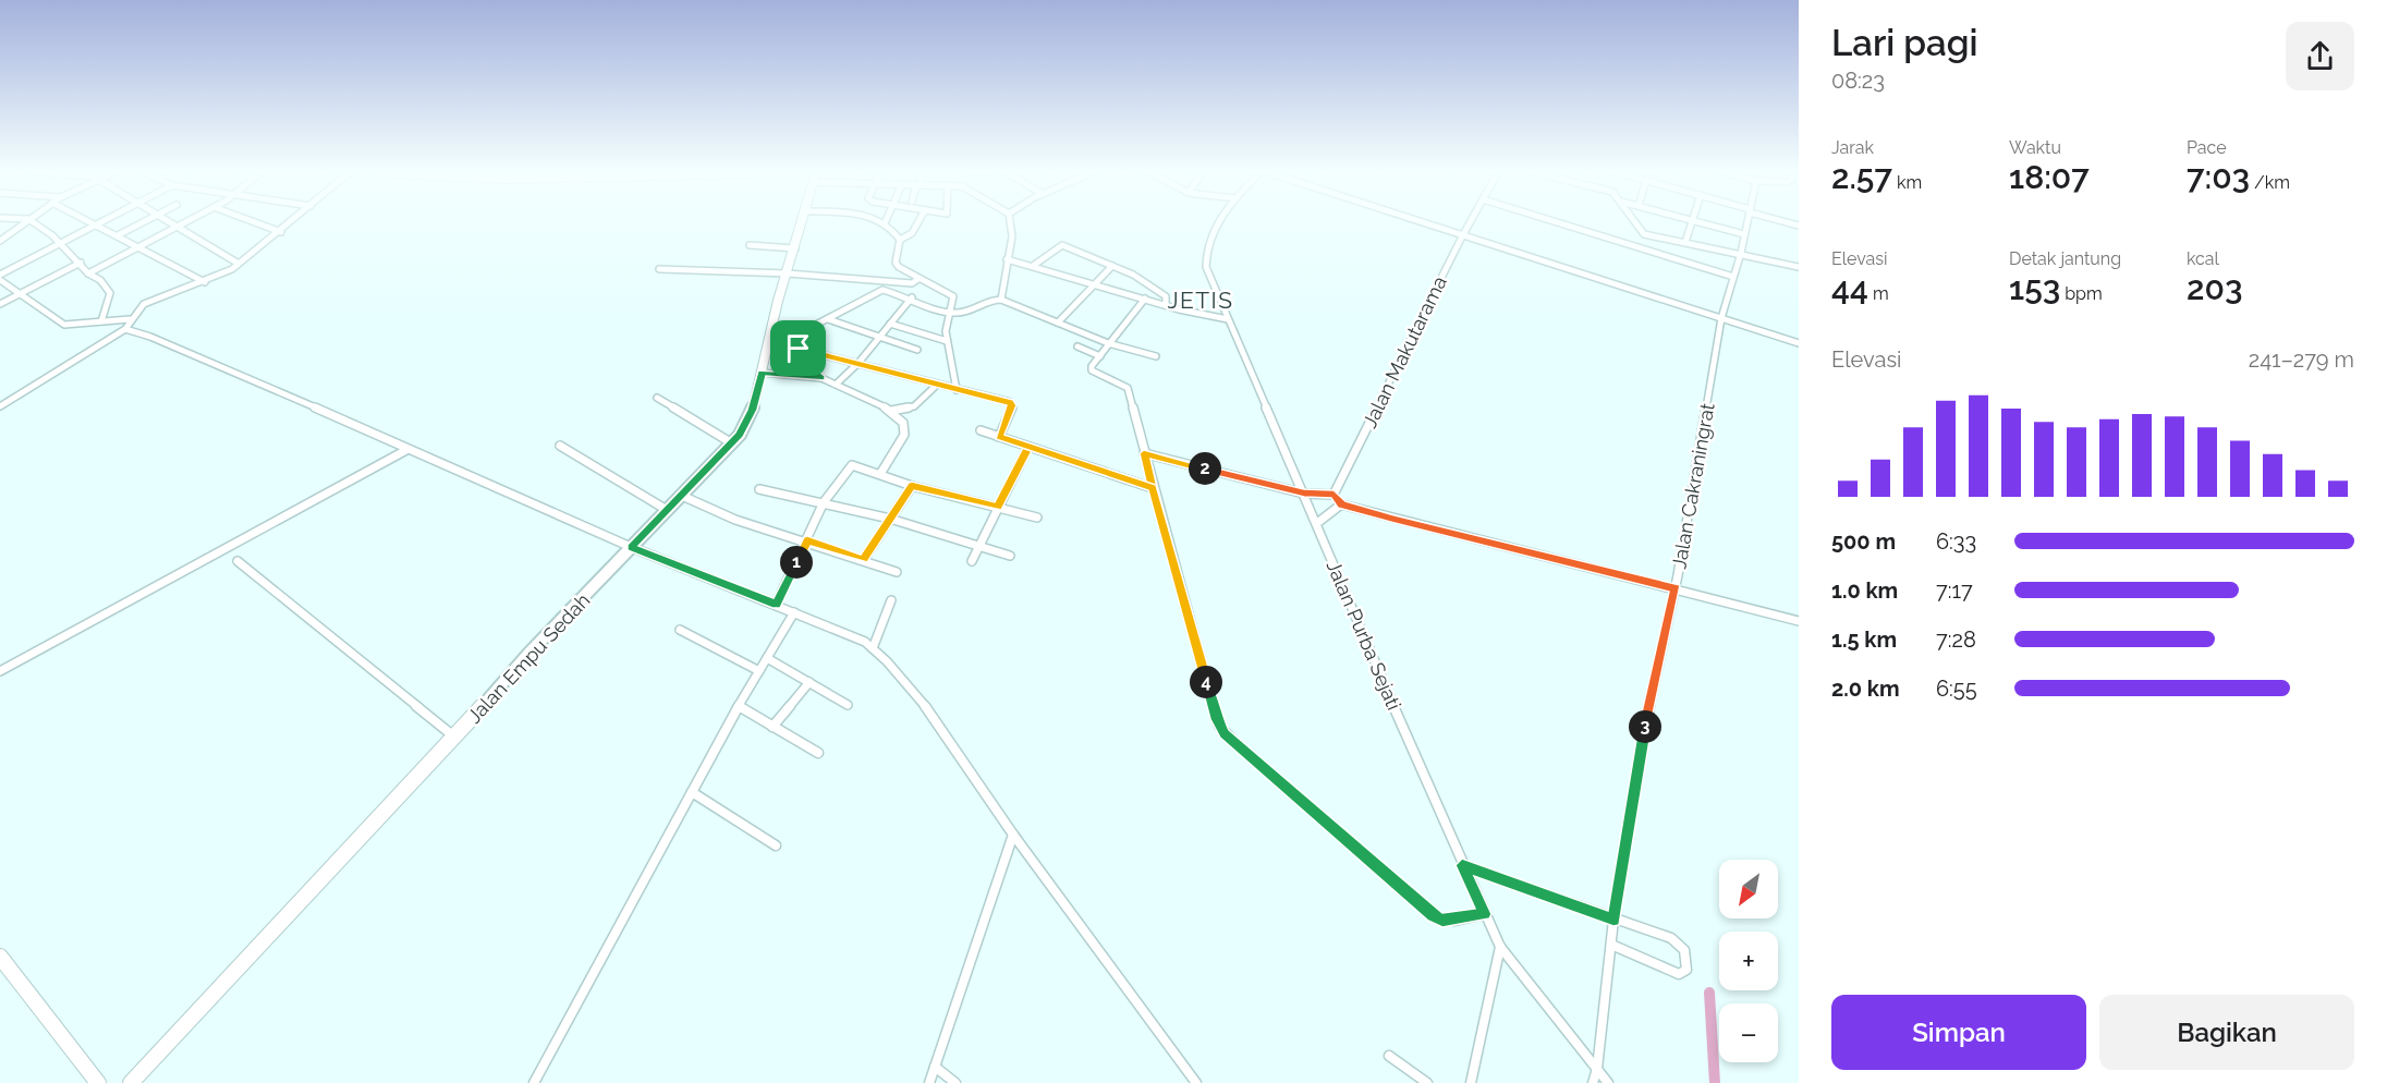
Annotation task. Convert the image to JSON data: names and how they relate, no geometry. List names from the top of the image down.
{
  "streets": {
    "street": [
      "Jalan Makutarama",
      "Jalan Cakraningrat",
      "Jalan Purba Sejati",
      "Jalan Empu Sedah"
    ]
  },
  "crossings": [
    ["Jalan Cakraningrat", "Jalan Purba Sejati"]
  ],
  "districts": ["JETIS"],
  "north": "bottom left",
  "page": {
    "heading": ["Lari pagi", "08:23"],
    "stats": [
      ["Jarak", "2.57 km"],
      ["Waktu", "18:07"],
      ["Pace", "7:03 /km"],
      ["Elevasi", "44 m"],
      ["Detak jantung", "153 bpm"],
      ["kcal", "203"]
    ],
    "chart": ["Elevasi", "241–279 m"],
    "pins": [
      "2",
      "1",
      "4",
      "3"
    ],
    "list": [
      {
        "name": "500 m",
        "note": "6:33"
      },
      {
        "name": "1.0 km",
        "note": "7:17"
      },
      {
        "name": "1.5 km",
        "note": "7:28"
      },
      {
        "name": "2.0 km",
        "note": "6:55"
      }
    ],
    "map_buttons": ["+", "−"],
    "buttons": ["Simpan", "Bagikan"]
  }
}
